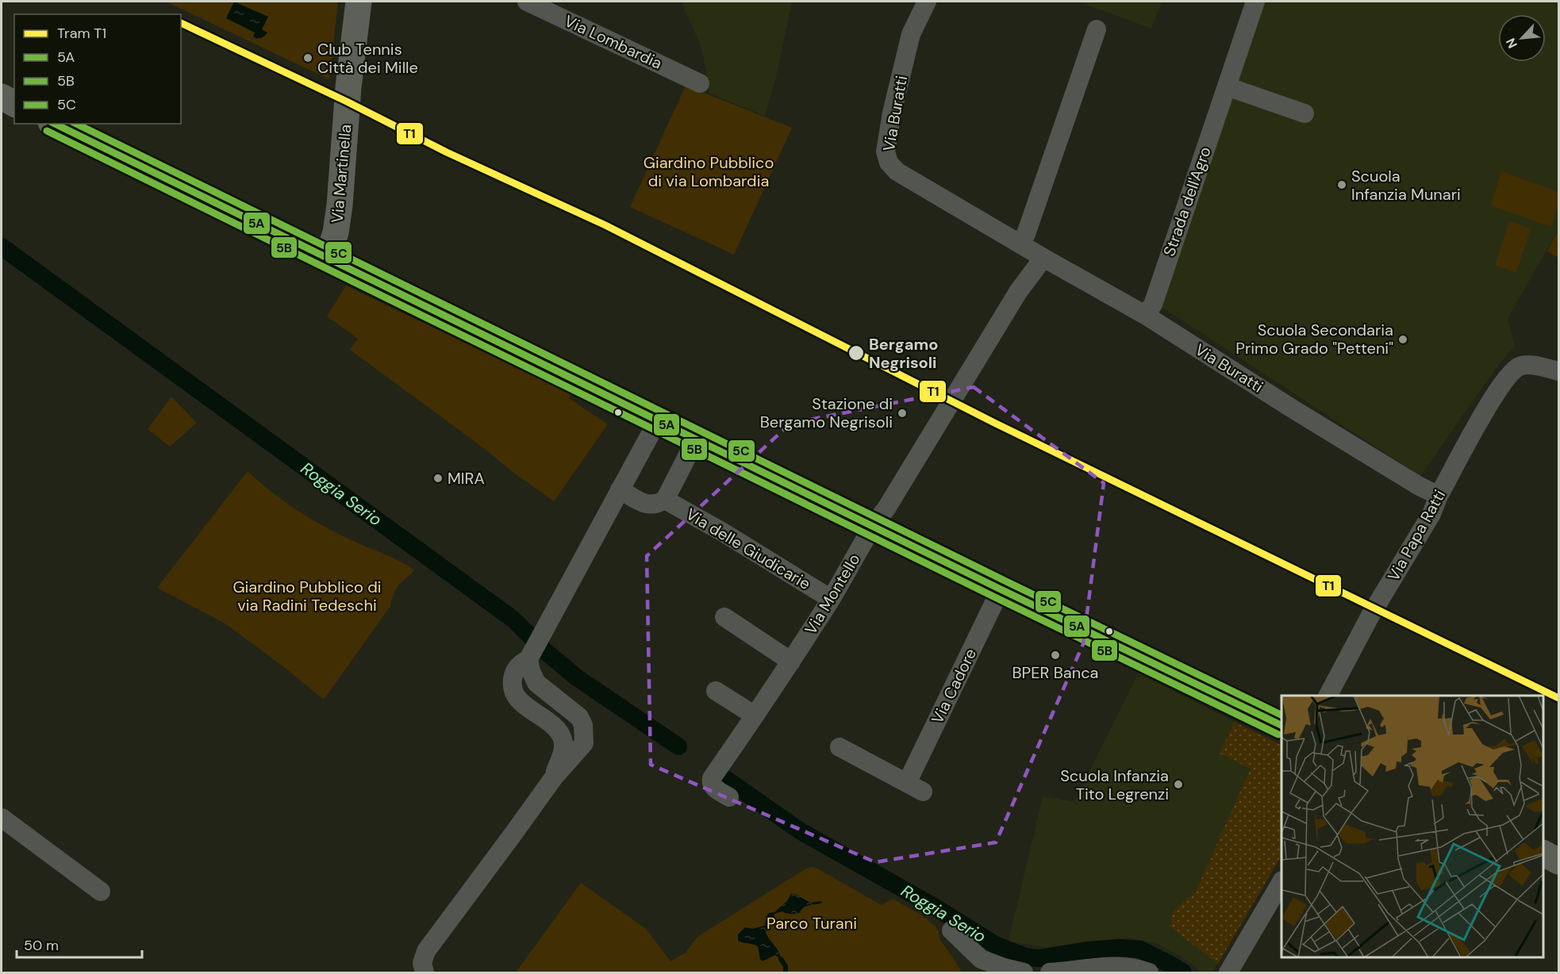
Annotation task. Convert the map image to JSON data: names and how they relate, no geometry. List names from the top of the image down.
{
  "streets": {
    "street": [
      "Via Lombardia",
      "Via Buratti",
      "Via Martinella",
      "Strada dell'Agro",
      "Via Papa Ratti",
      "Via delle Giudicarie",
      "Via Montello",
      "Via Cadore"
    ]
  },
  "crossings": [
    ["Via Buratti", "Strada dell'Agro"],
    ["Via Buratti", "Via Papa Ratti"],
    ["Via Buratti", "Via Montello"],
    ["Via delle Giudicarie", "Via Montello"]
  ],
  "water": ["Roggia Serio"],
  "parks": ["Giardino Pubblico di via Lombardia", "Giardino Pubblico di via Radini Tedeschi", "Parco Turani"],
  "places": [
    "Club Tennis Città dei Mille",
    "Scuola Infanzia Munari",
    "Scuola Secondaria Primo Grado \"Petteni\"",
    "Bergamo Negrisoli",
    "Stazione di Bergamo Negrisoli",
    "MIRA",
    "BPER Banca",
    "Scuola Infanzia Tito Legrenzi"
  ],
  "lines": [
    "tram line T1",
    "transit line 5A",
    "transit line 5C",
    "transit line 5B"
  ],
  "legend": [
    "Tram T1",
    "5A",
    "5B",
    "5C"
  ],
  "scale_bar": "50 m",
  "north": "bottom left"
}
